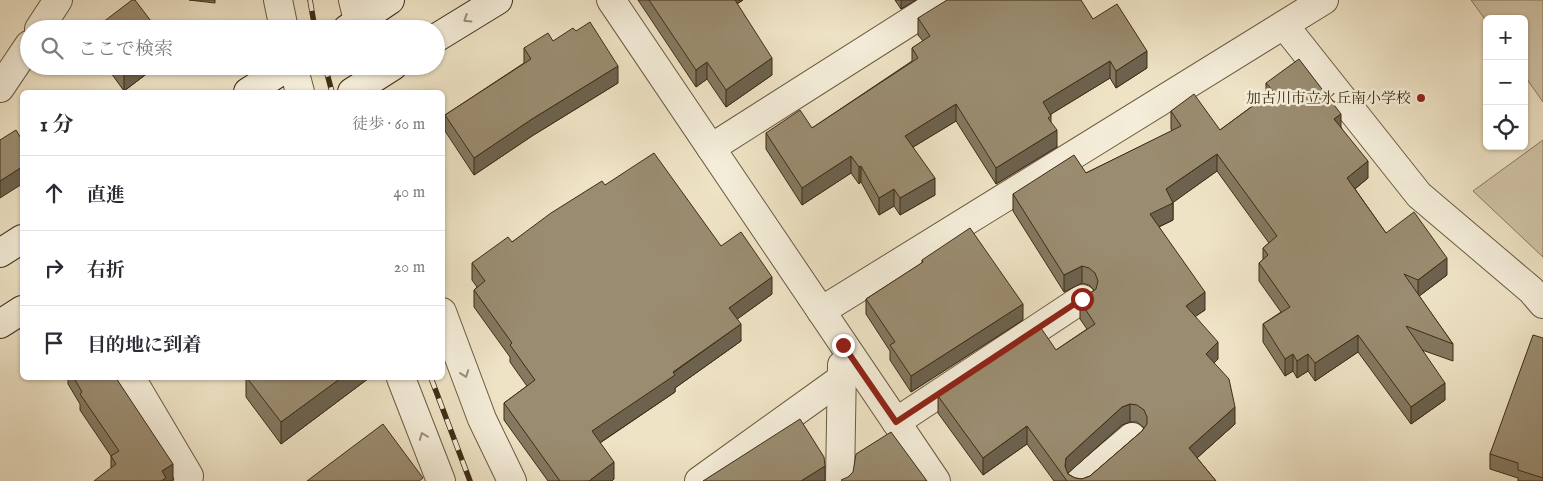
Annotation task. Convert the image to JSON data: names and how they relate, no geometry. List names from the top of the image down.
{
  "places": ["加古川市立氷丘南小学校"],
  "page": {
    "map_buttons": ["+", "−"],
    "search": "ここで検索",
    "heading": ["1 分", "徒歩 · 60 m"],
    "list": [
      ["直進", "40 m"],
      ["右折", "20 m"],
      "目的地に到着"
    ]
  }
}
